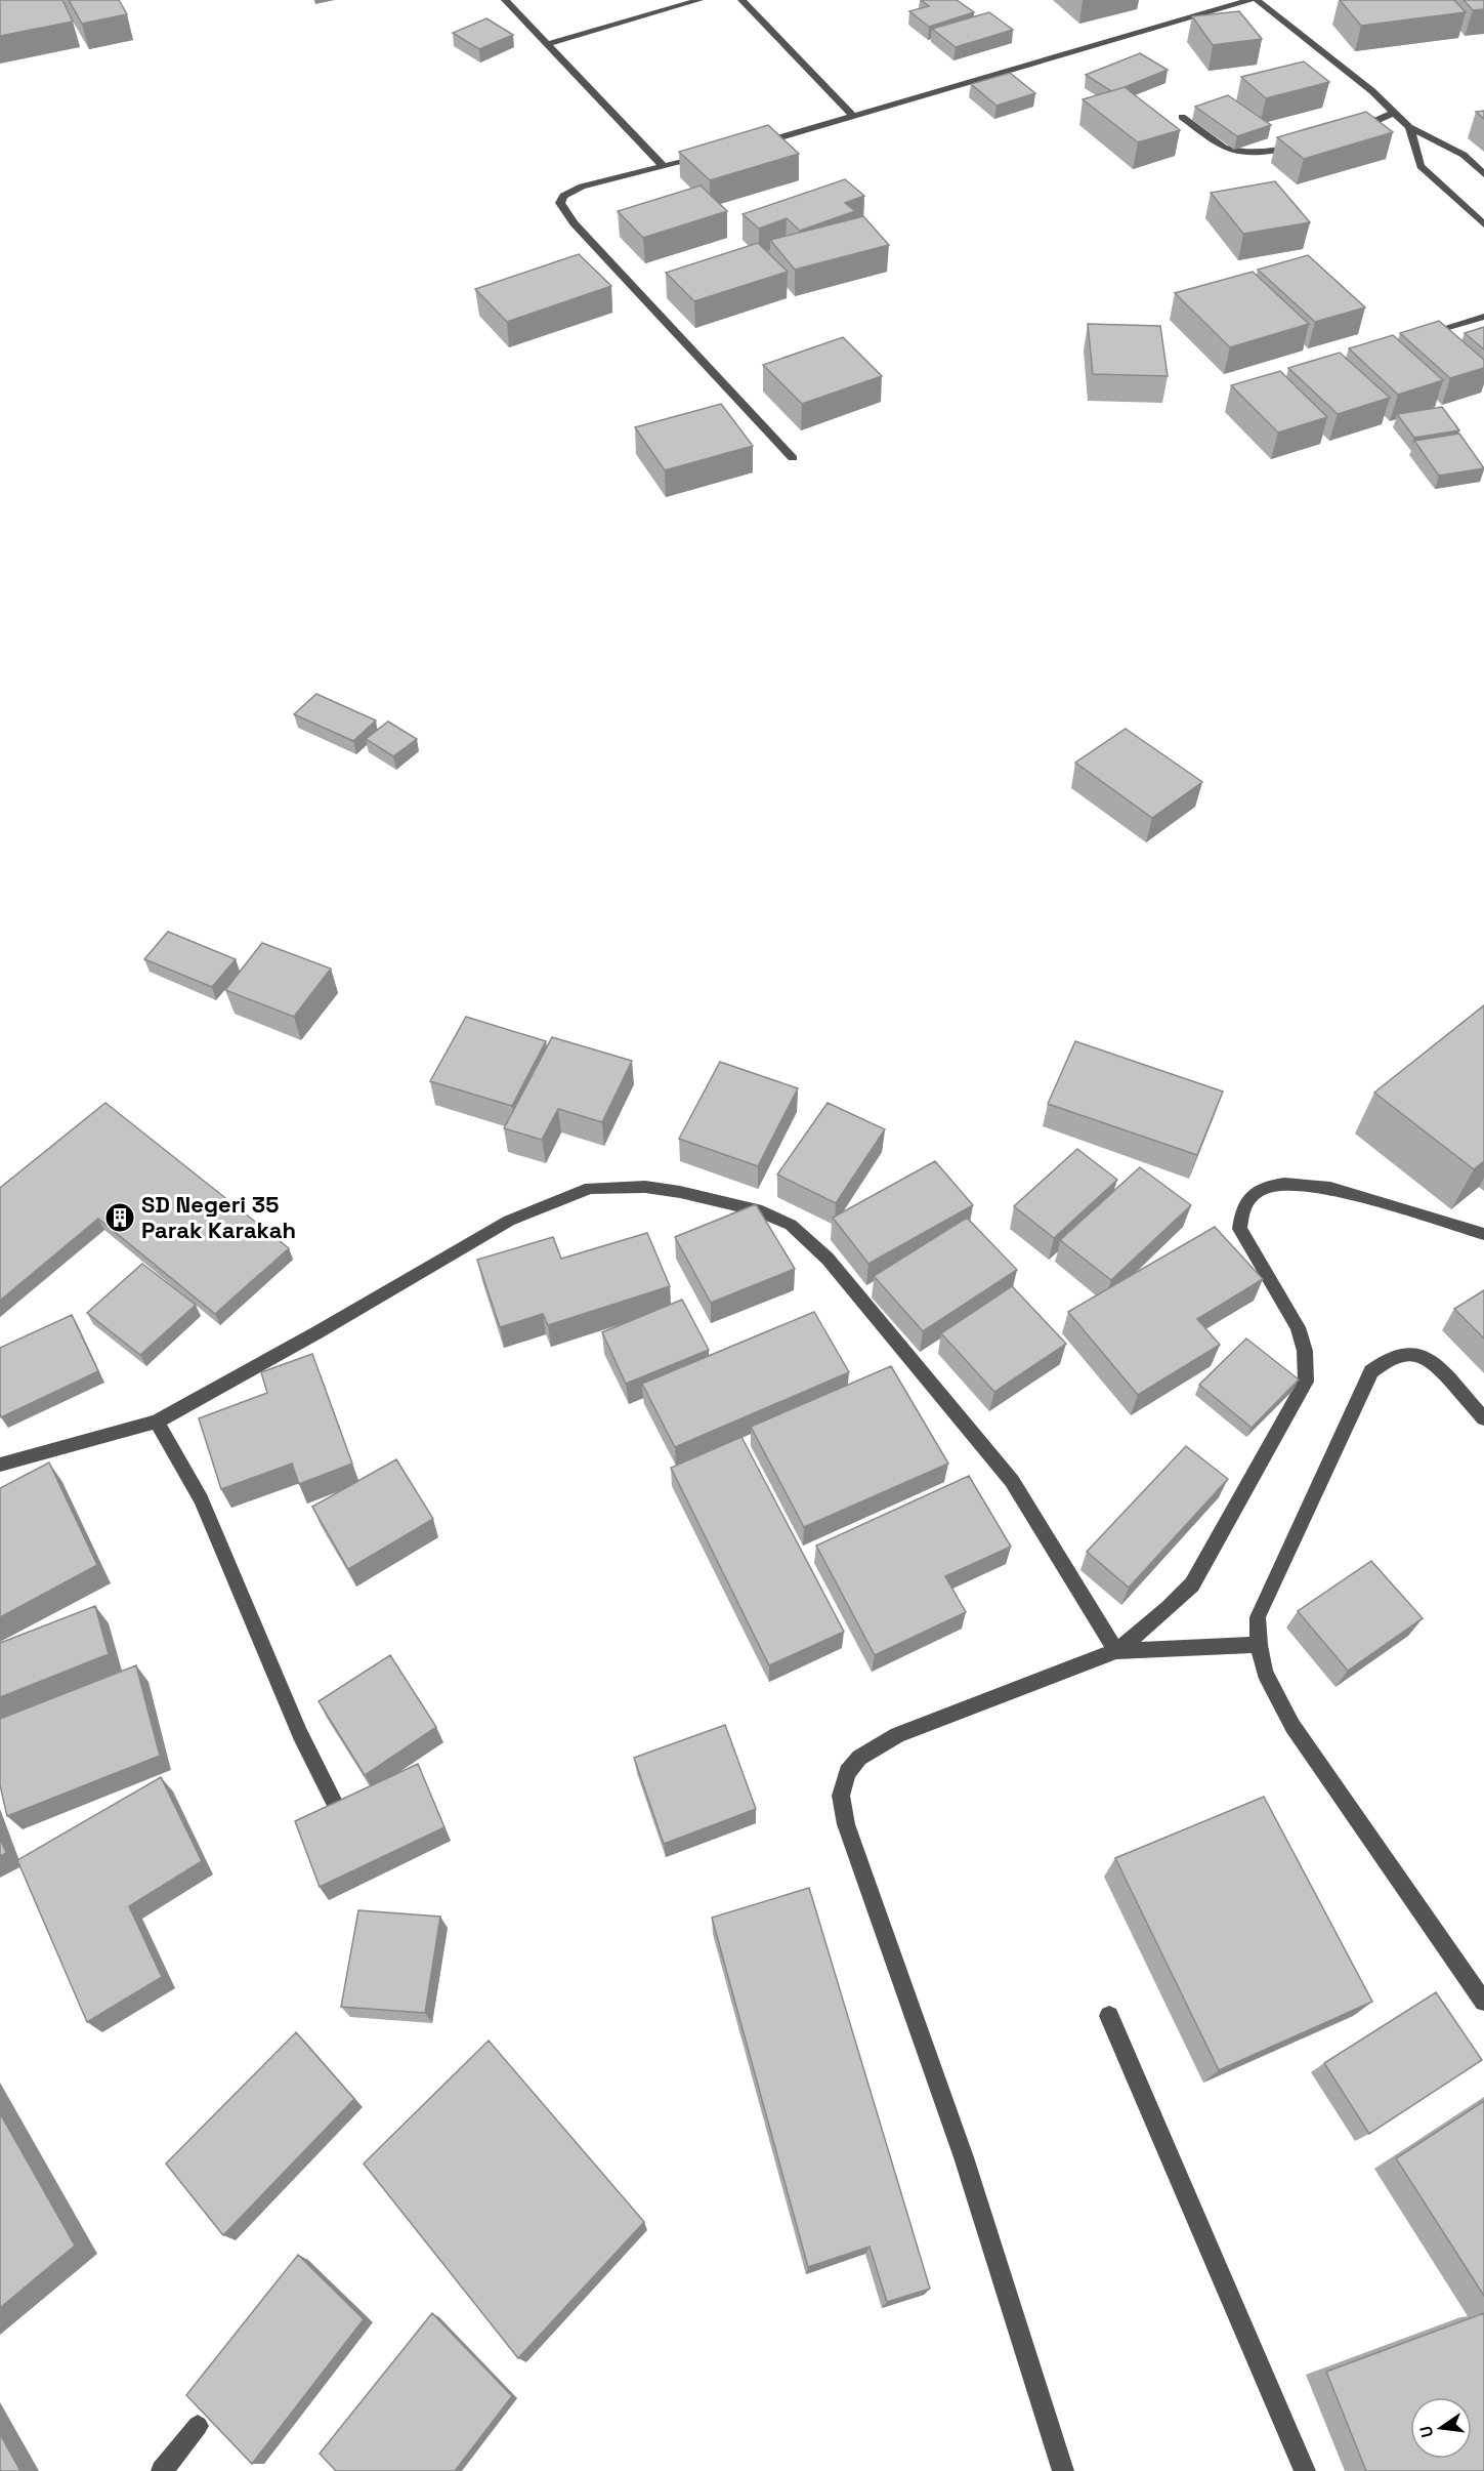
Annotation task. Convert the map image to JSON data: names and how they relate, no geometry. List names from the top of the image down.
{
  "places": {
    "building": ["SD Negeri 35 Parak Karakah"]
  },
  "north": "left"
}
